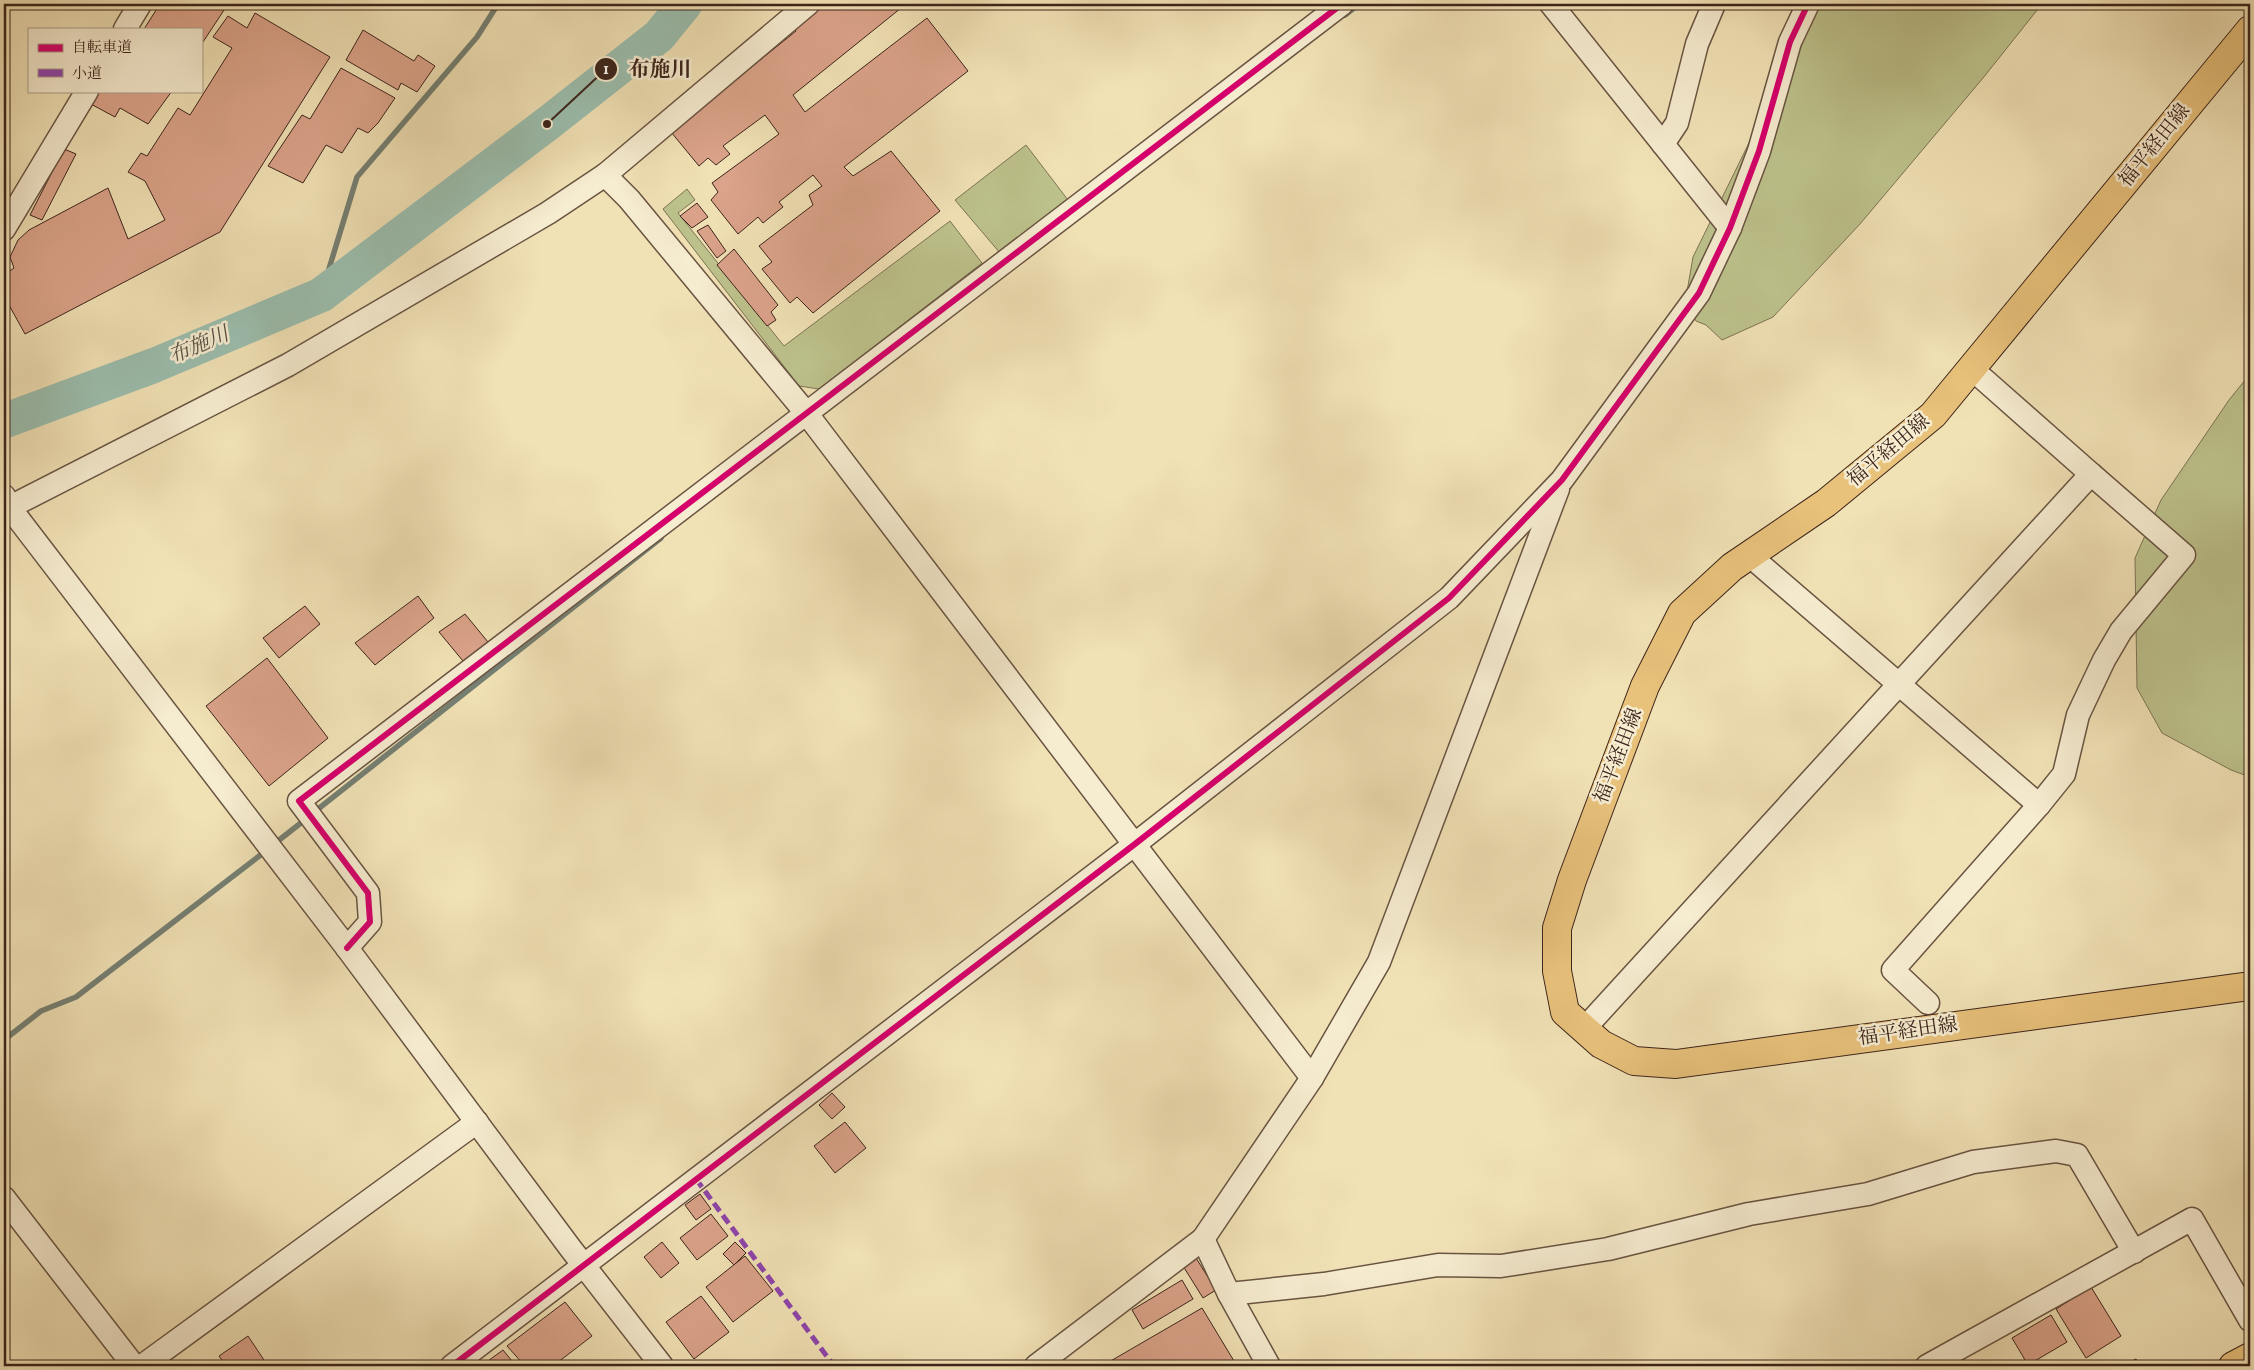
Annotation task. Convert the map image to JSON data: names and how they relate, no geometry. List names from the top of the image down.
{
  "streets": {
    "main road": ["福平経田線"]
  },
  "water": ["布施川"],
  "places": ["布施川"],
  "legend": ["自転車道", "小道"]
}
